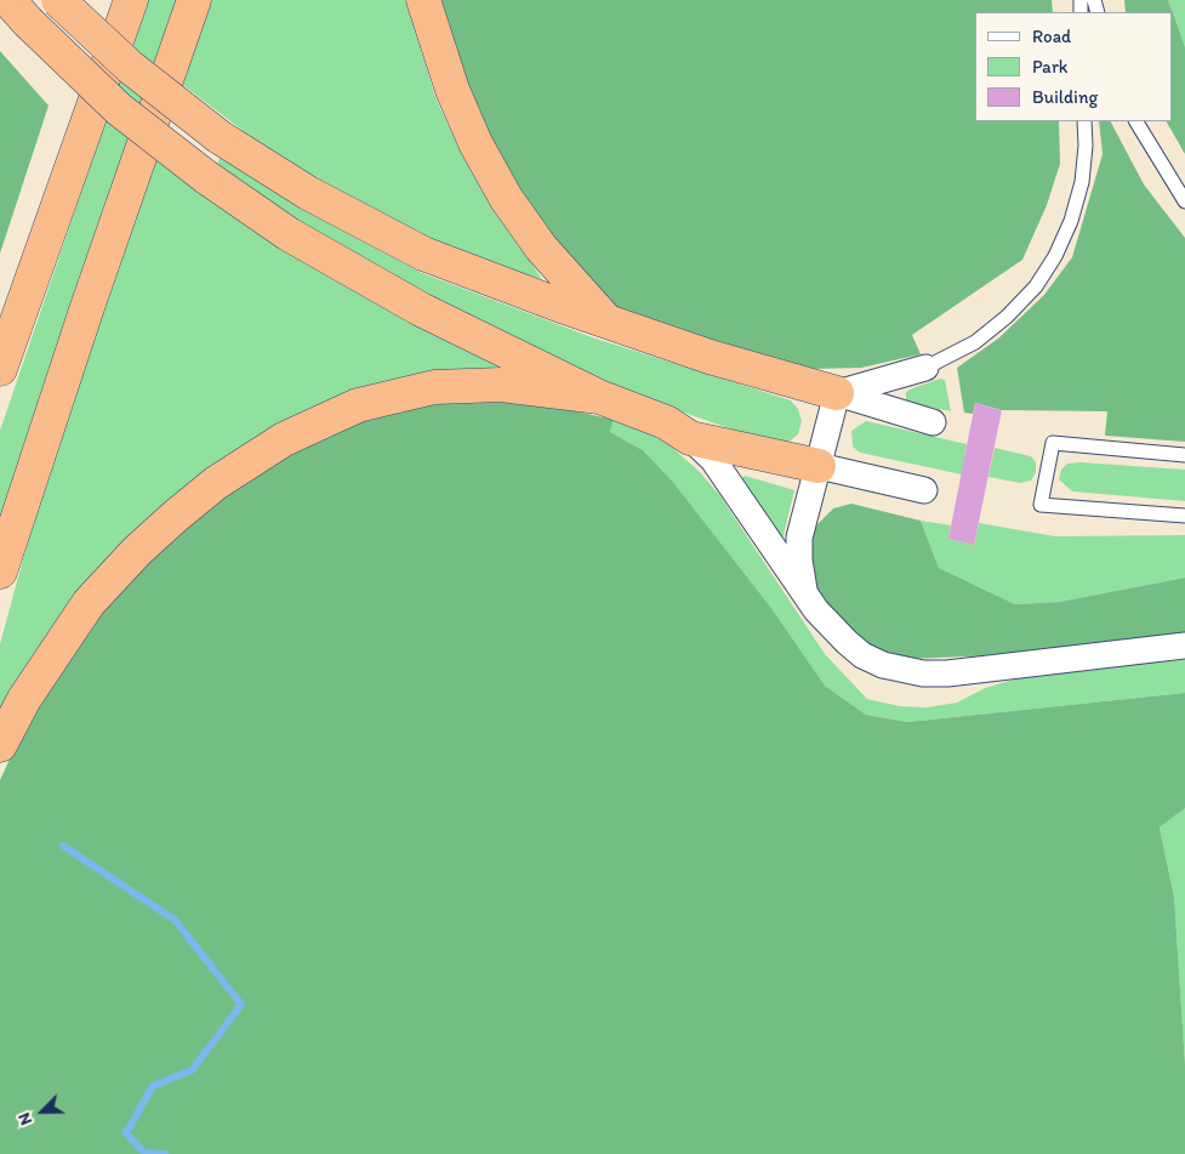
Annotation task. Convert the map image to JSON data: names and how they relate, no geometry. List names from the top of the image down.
{
  "legend": ["Road", "Park", "Building"],
  "north": "bottom left"
}
